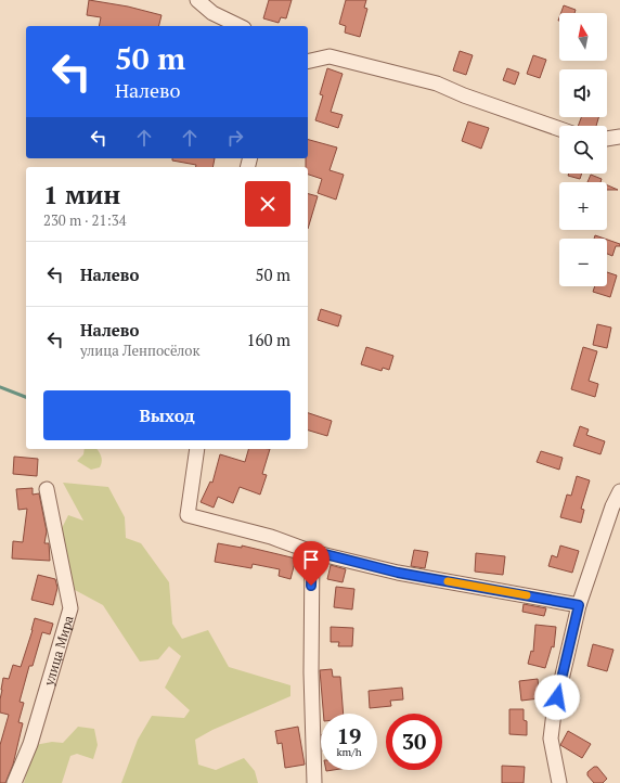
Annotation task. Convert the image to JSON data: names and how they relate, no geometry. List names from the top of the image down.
{
  "streets": {
    "street": ["улица Мира"]
  },
  "north": "top",
  "page": {
    "map_buttons": ["+", "−"],
    "turn": ["50 m", "Налево"],
    "heading": ["1 мин", "230 m · 21:34"],
    "list": [
      {
        "name": "Налево",
        "value": "50 m"
      },
      {
        "name": "Налево",
        "note": "улица Ленпосёлок",
        "value": "160 m"
      }
    ],
    "buttons": "Выход",
    "speed": "19 km/h",
    "limit": "30"
  }
}
